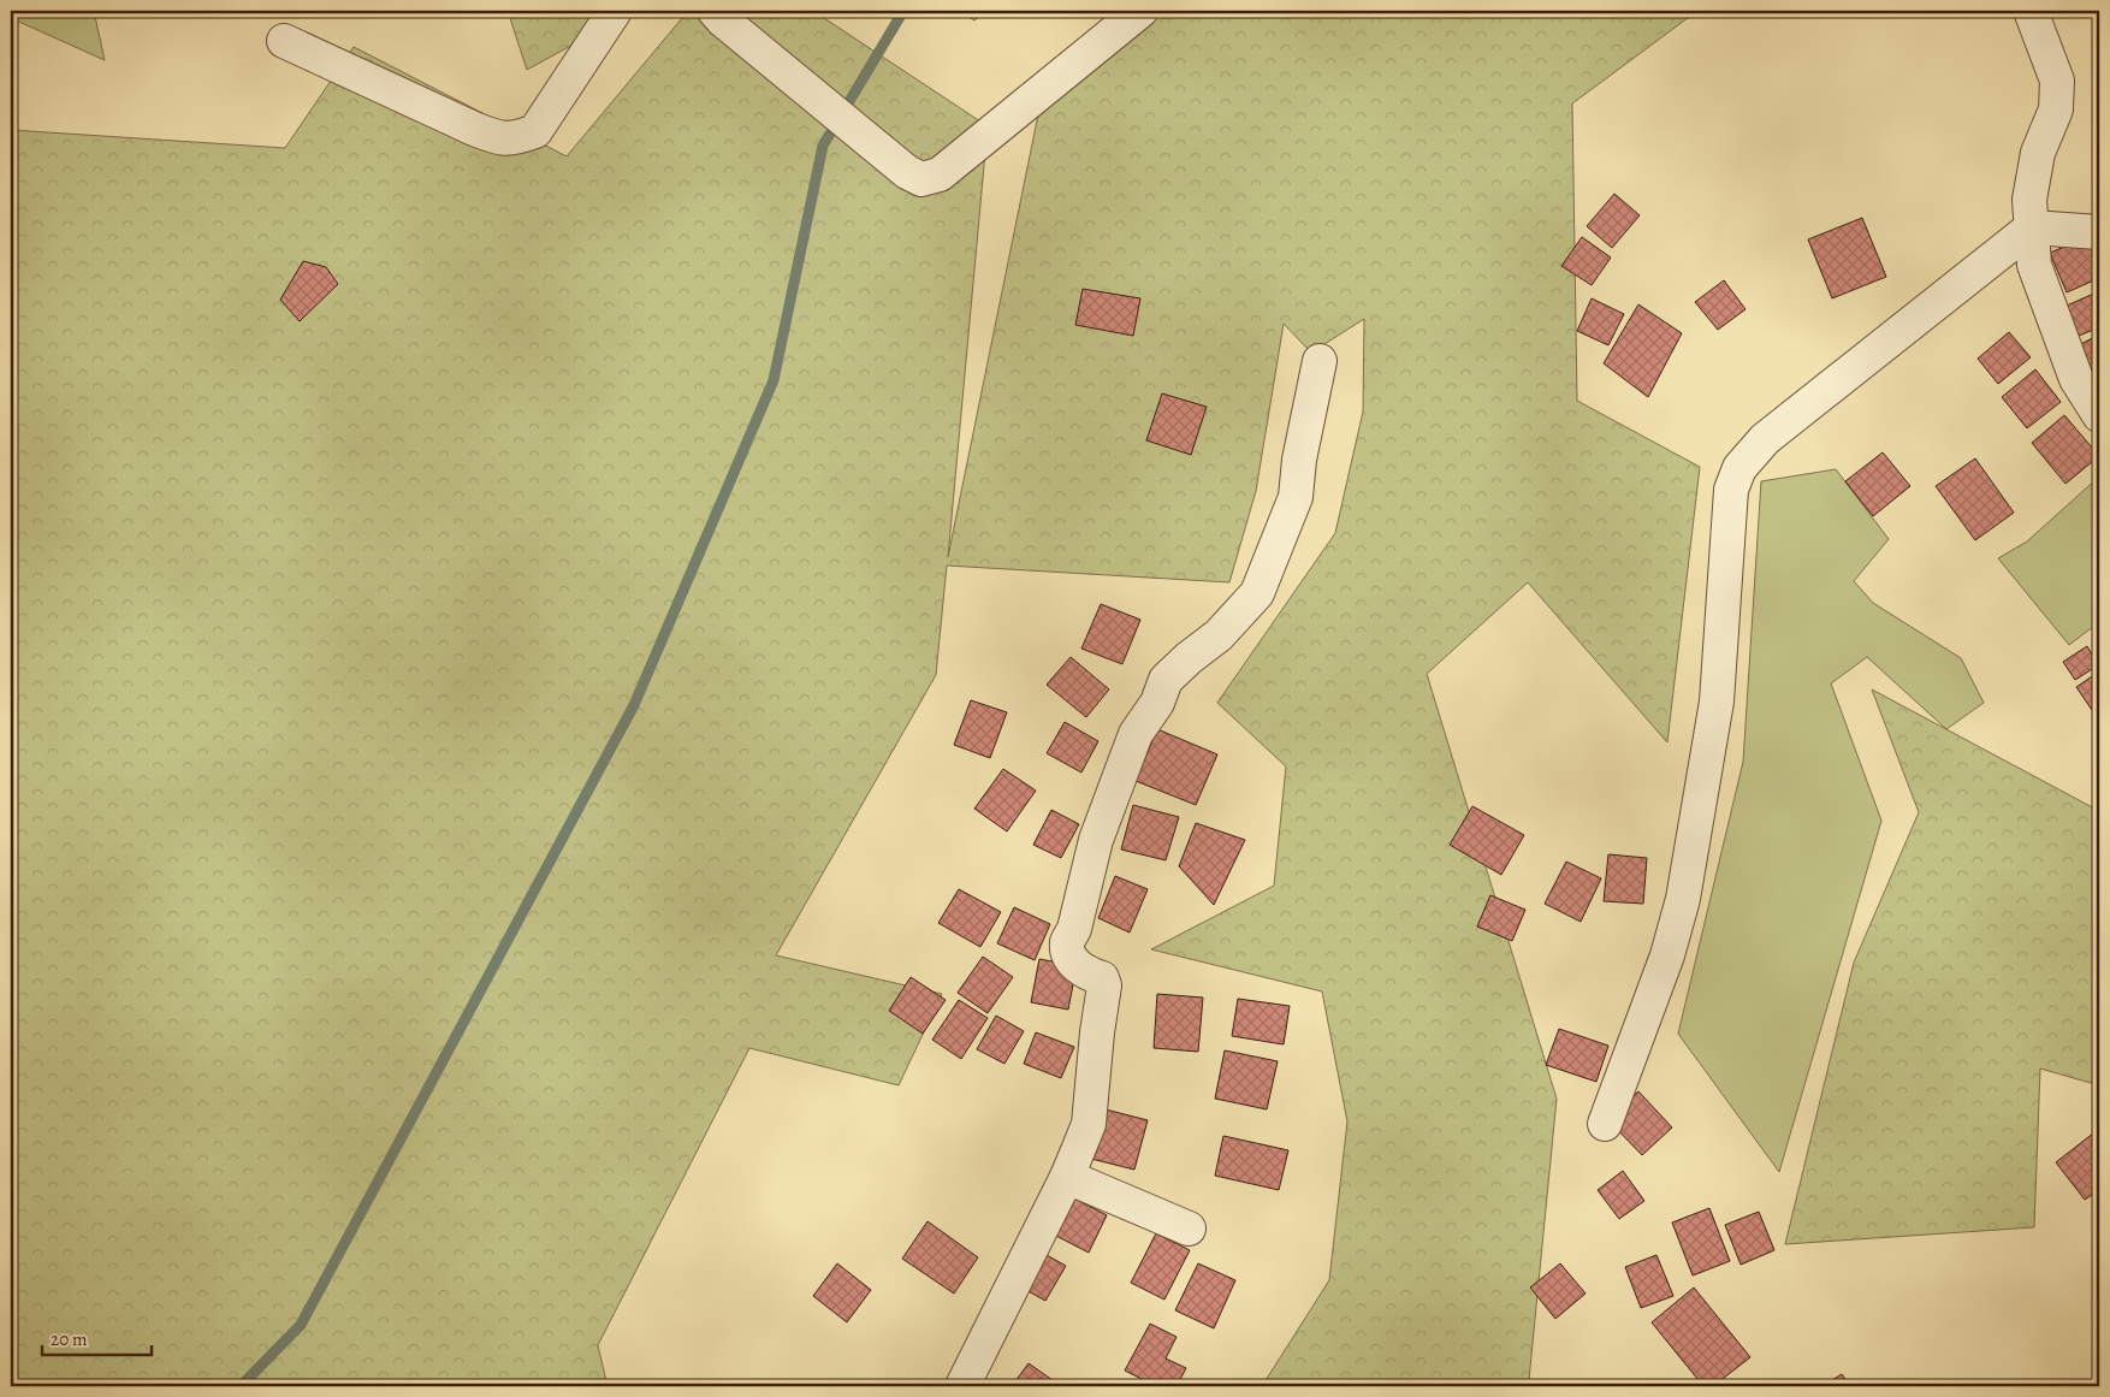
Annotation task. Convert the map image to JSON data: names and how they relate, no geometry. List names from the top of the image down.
{
  "scale_bar": "20 m"
}
